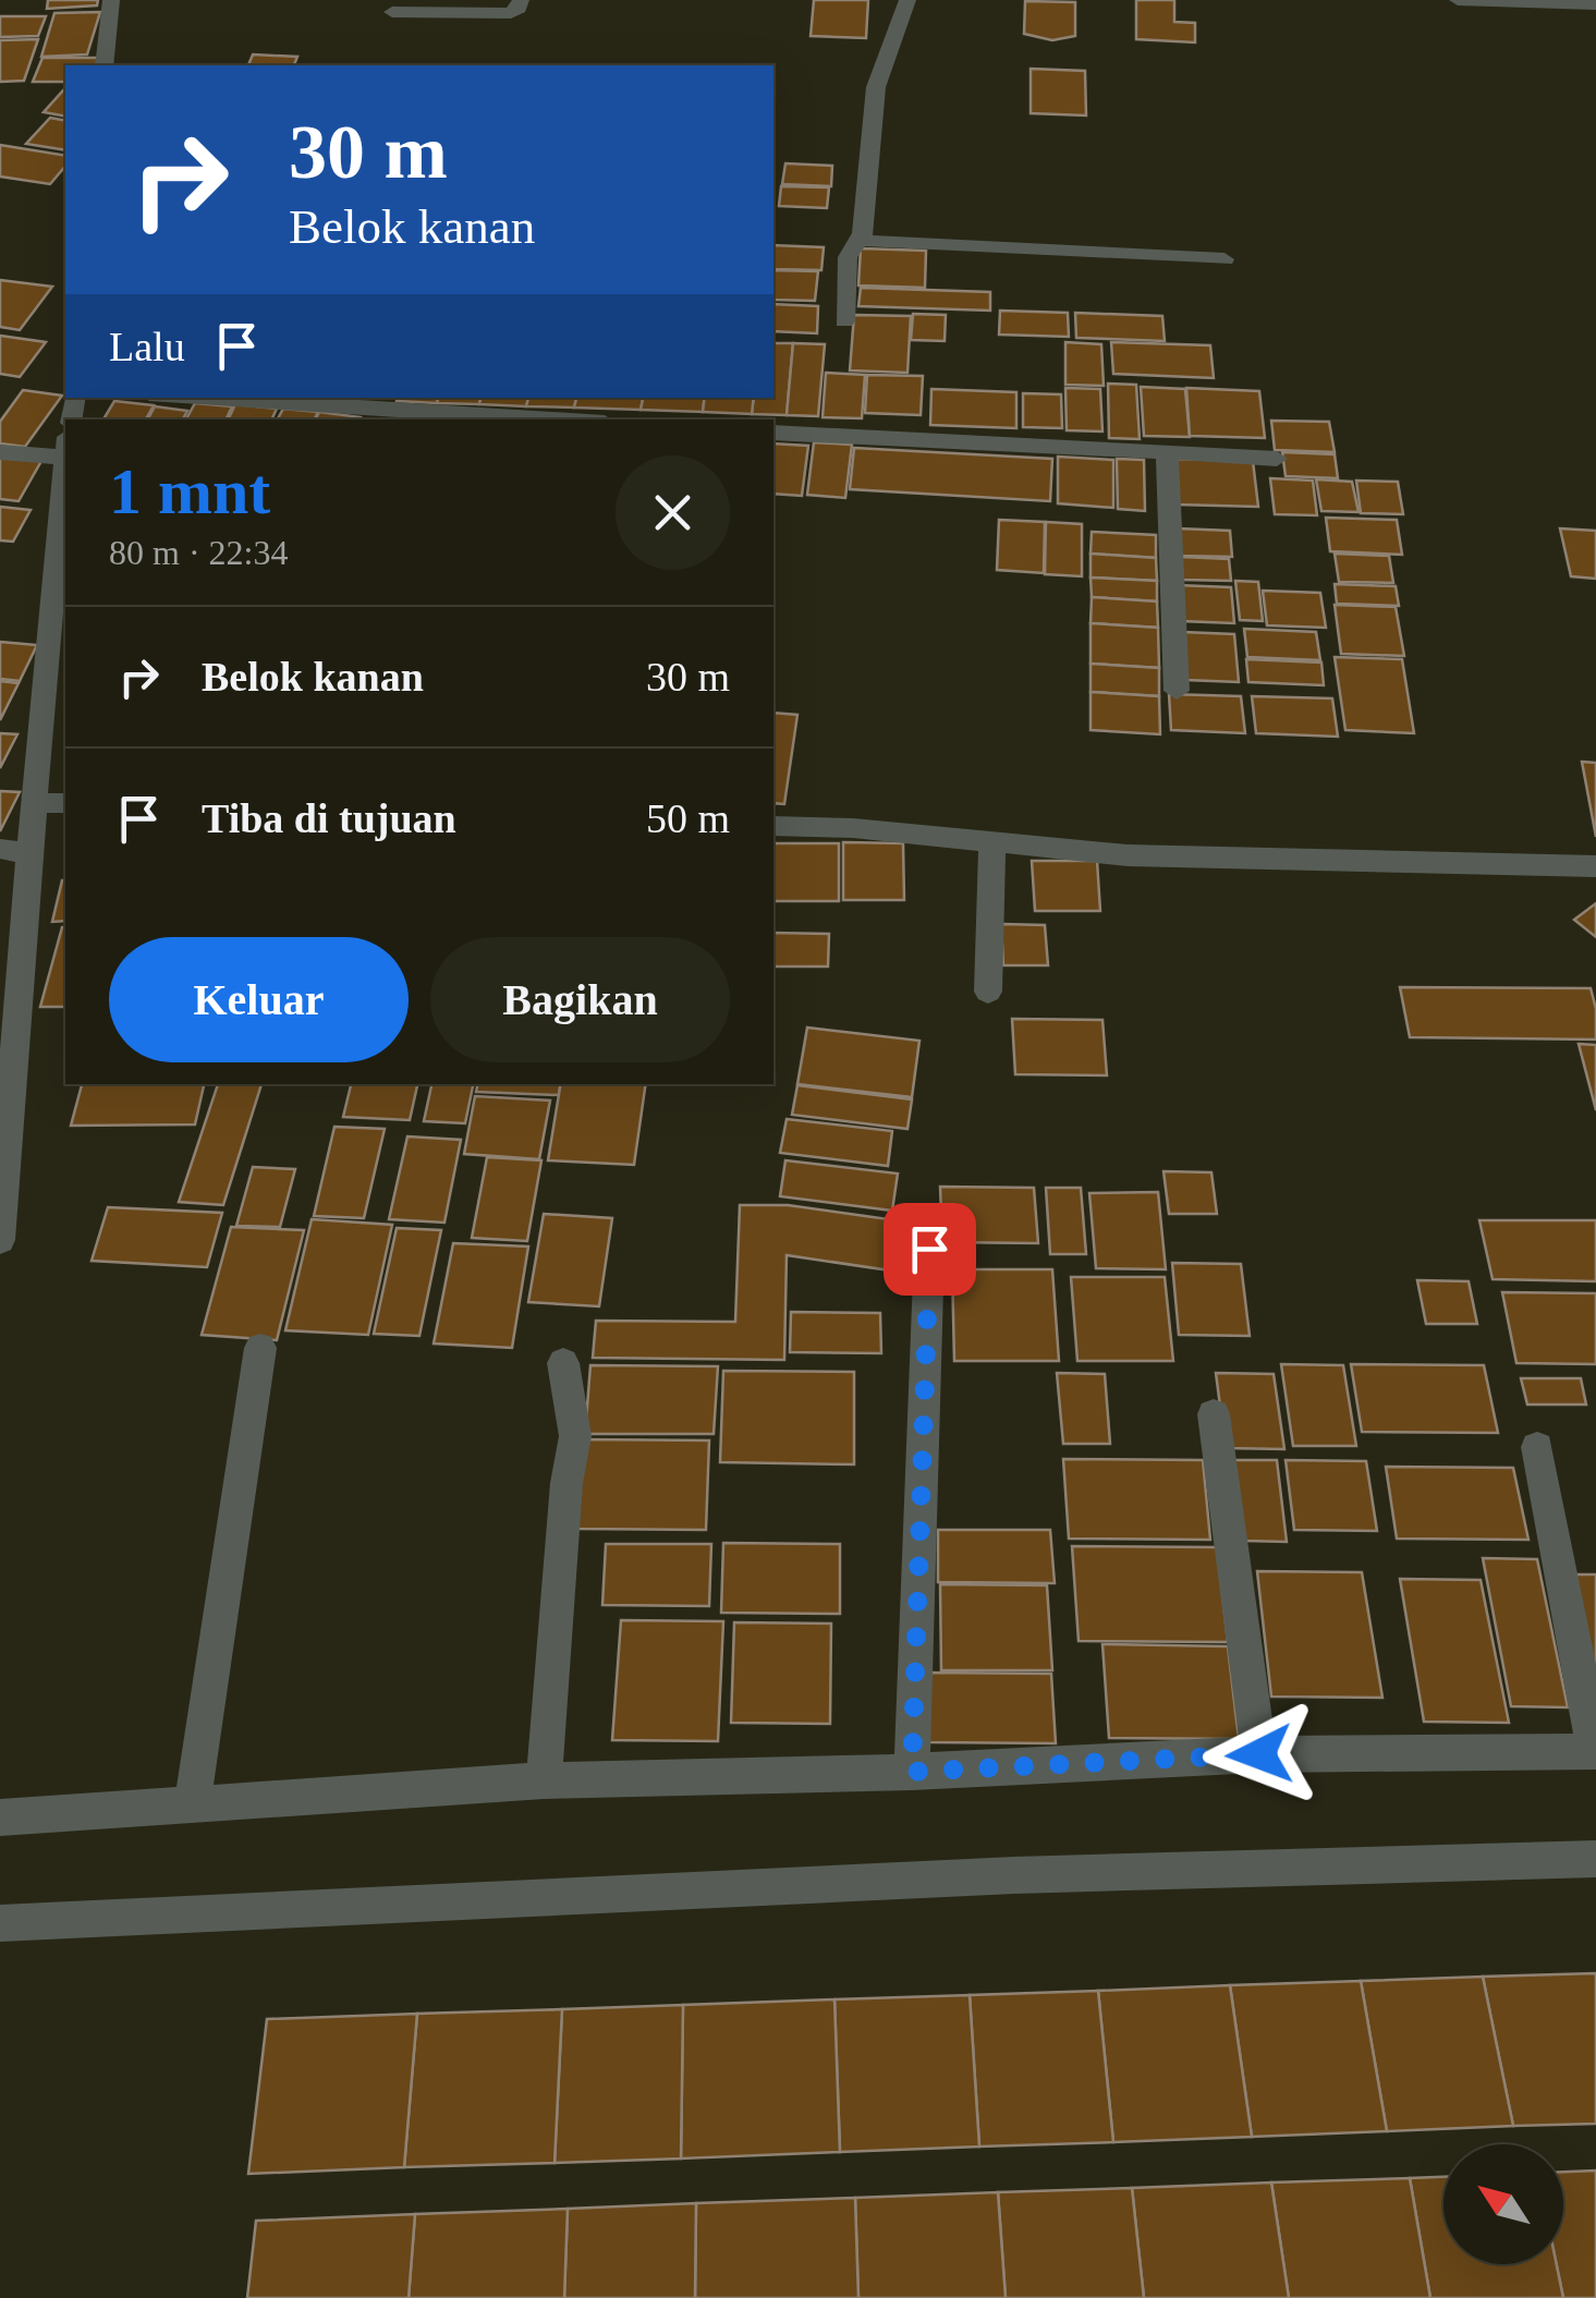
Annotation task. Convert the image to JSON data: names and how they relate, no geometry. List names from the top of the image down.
{
  "north": "top left",
  "page": {
    "turn": ["30 m", "Belok kanan"],
    "then": "Lalu",
    "heading": ["1 mnt", "80 m · 22:34"],
    "list": [
      {
        "name": "Belok kanan",
        "value": "30 m"
      },
      {
        "name": "Tiba di tujuan",
        "value": "50 m"
      }
    ],
    "buttons": ["Keluar", "Bagikan"]
  }
}
